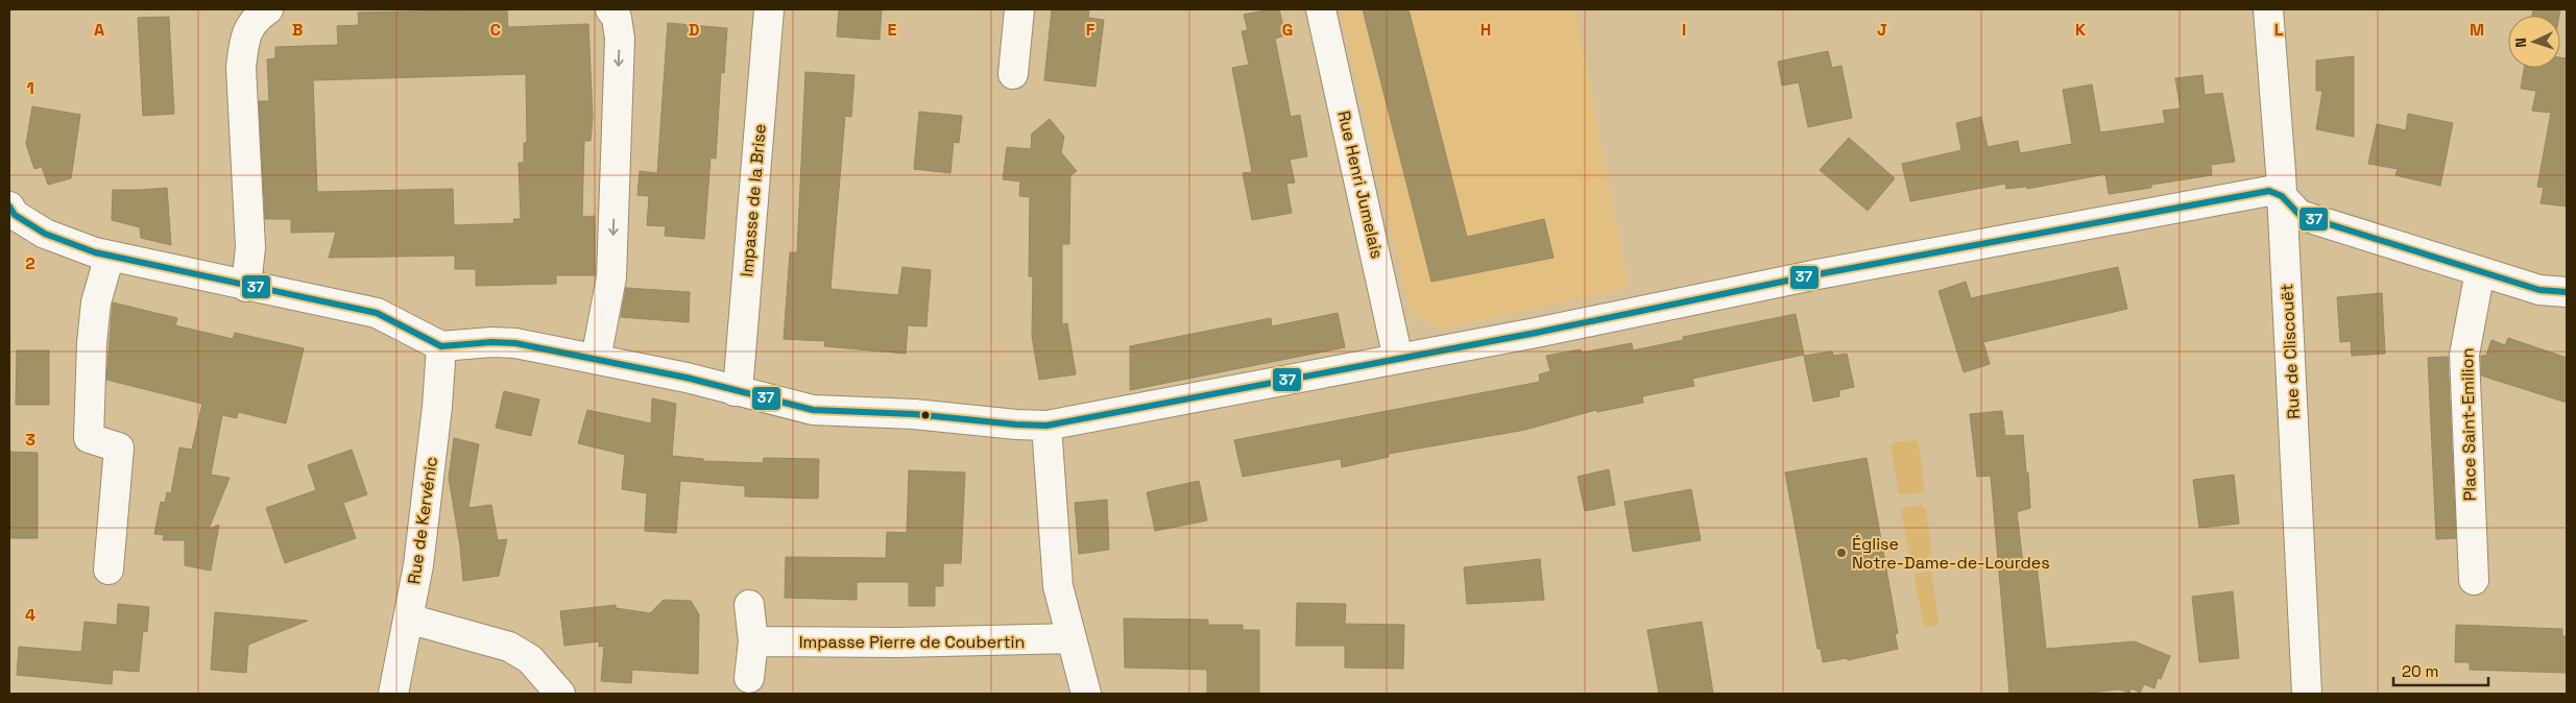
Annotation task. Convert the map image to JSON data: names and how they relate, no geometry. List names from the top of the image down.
{
  "streets": {
    "street": [
      "Rue Henri Jumelais",
      "Impasse de la Brise",
      "Rue de Cliscouët",
      "Place Saint-Emilion",
      "Rue de Kervénic",
      "Impasse Pierre de Coubertin"
    ]
  },
  "places": ["Église Notre-Dame-de-Lourdes"],
  "lines": ["transit line 37"],
  "scale_bar": "20 m",
  "north": "left",
  "grid": {
    "columns": [
      "A",
      "B",
      "C",
      "D",
      "E",
      "F",
      "G",
      "H",
      "I",
      "J",
      "K",
      "L",
      "M"
    ],
    "rows": [
      "1",
      "2",
      "3",
      "4"
    ]
  }
}
